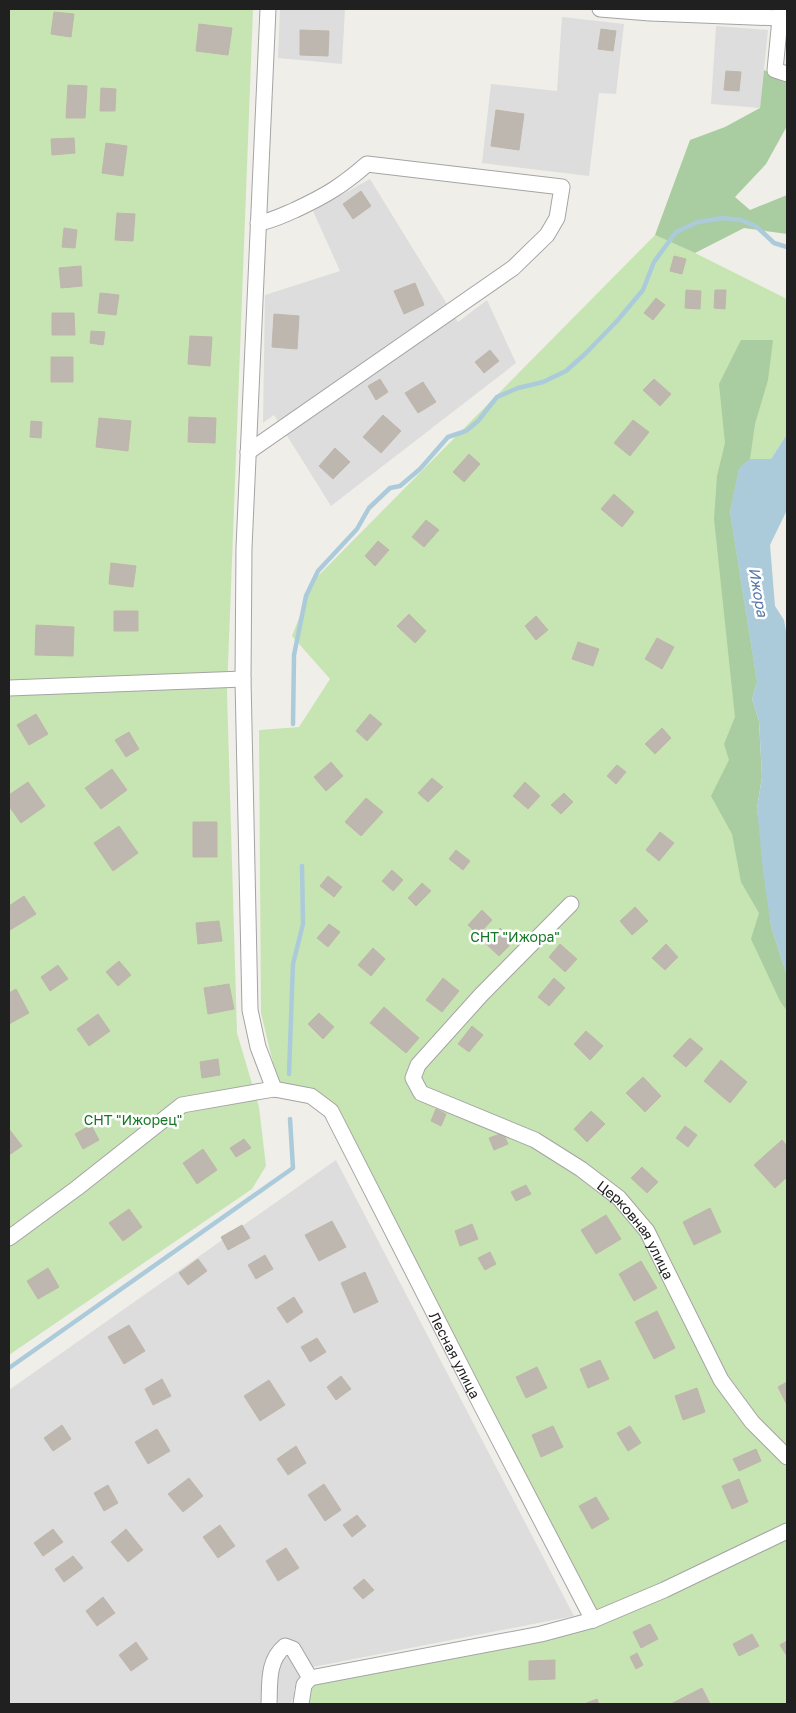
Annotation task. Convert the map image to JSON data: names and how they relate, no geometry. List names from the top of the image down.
{
  "streets": {
    "street": ["Церковная улица", "Лесная улица"]
  },
  "water": ["Ижора"],
  "parks": ["СНТ \"Ижора\"", "СНТ \"Ижорец\""]
}
